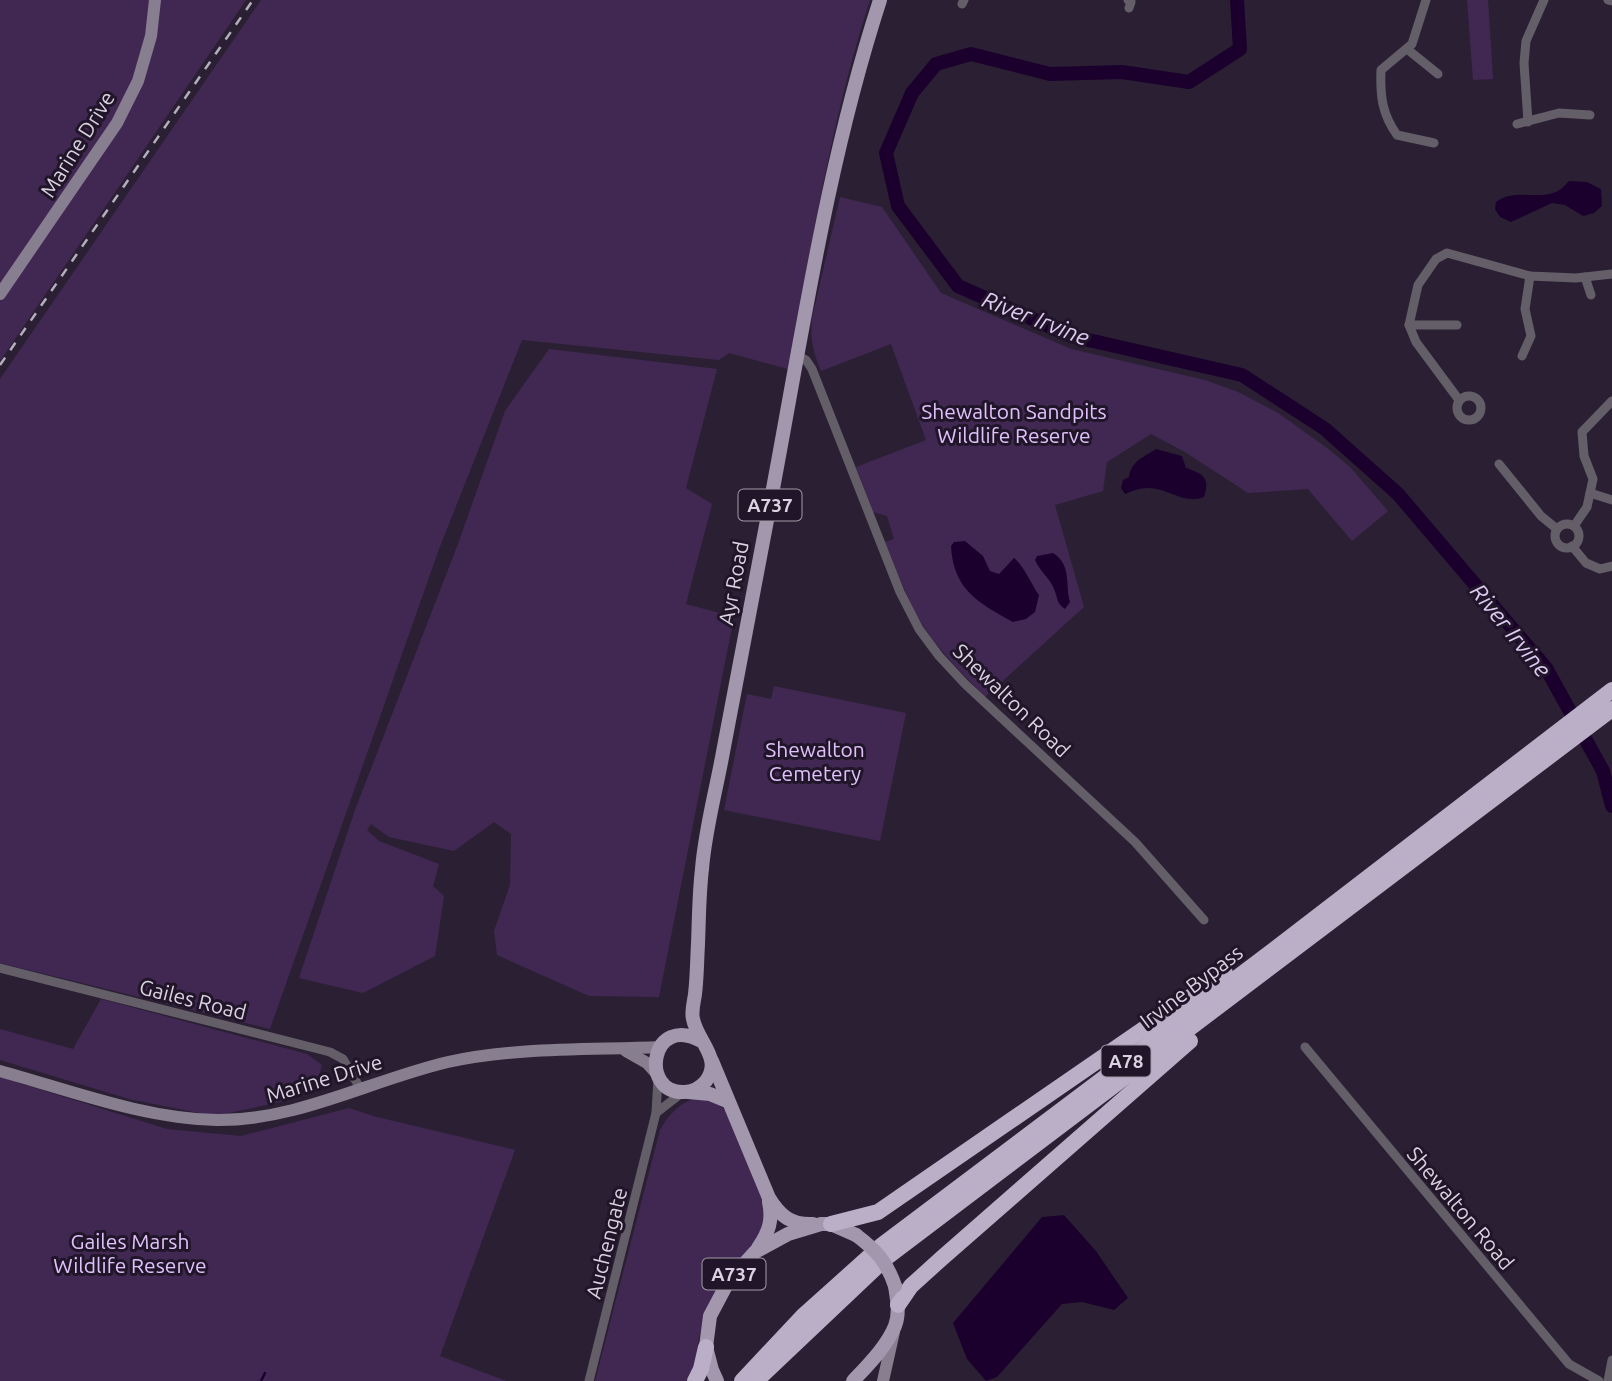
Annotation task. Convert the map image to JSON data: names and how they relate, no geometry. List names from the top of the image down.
{
  "streets": {
    "highway": ["Irvine Bypass", "A78"],
    "main road": ["A737", "Ayr Road"],
    "street": [
      "Marine Drive",
      "Shewalton Road",
      "Gailes Road",
      "Auchengate"
    ]
  },
  "crossings": [
    ["Marine Drive", "A737"],
    ["Marine Drive", "Ayr Road"],
    ["Marine Drive", "Gailes Road"],
    ["Marine Drive", "Auchengate"],
    ["A737", "Ayr Road"],
    ["A737", "Auchengate"],
    ["Ayr Road", "Shewalton Road"],
    ["Ayr Road", "Auchengate"]
  ],
  "water": ["River Irvine"],
  "parks": ["Shewalton Sandpits Wildlife Reserve", "Shewalton Cemetery", "Gailes Marsh Wildlife Reserve"]
}
